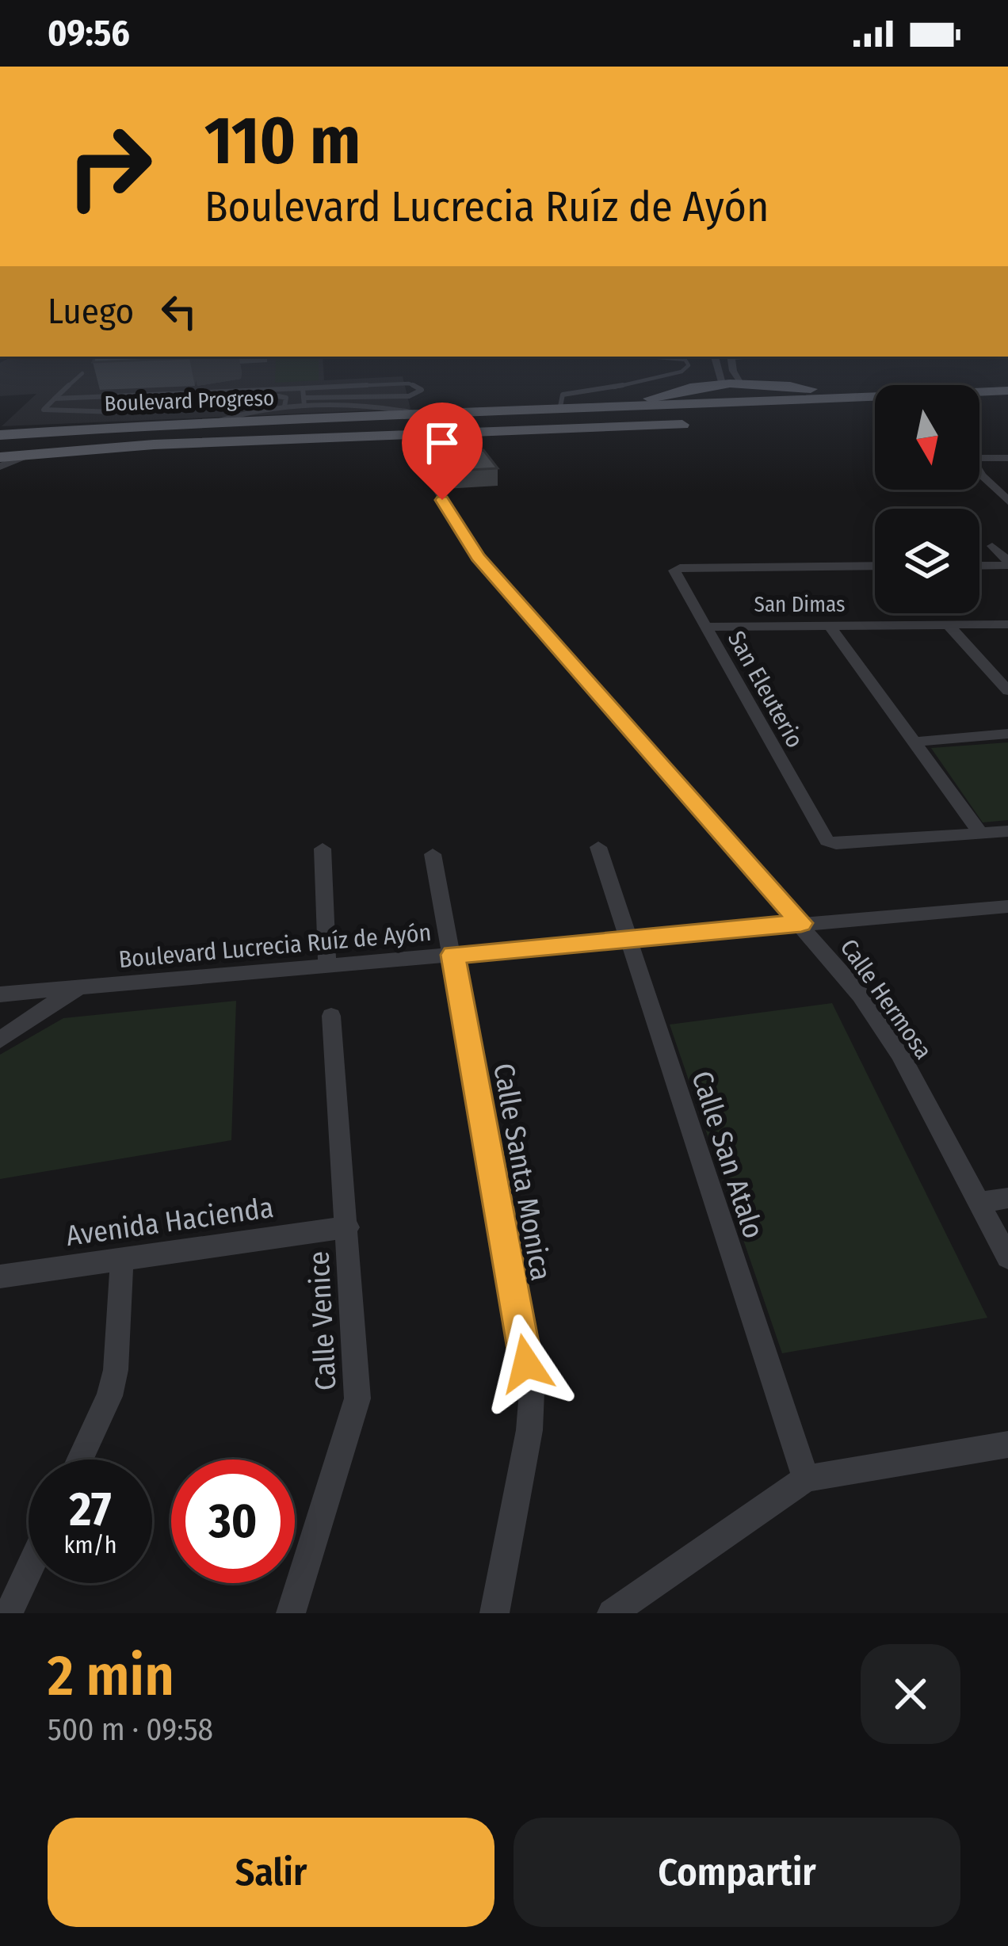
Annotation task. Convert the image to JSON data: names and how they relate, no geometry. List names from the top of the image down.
{
  "streets": {
    "main road": ["Boulevard Progreso"],
    "street": [
      "San Dimas",
      "San Eleuterio",
      "Boulevard Lucrecia Ruíz de Ayón",
      "Calle Hermosa",
      "Calle San Atalo",
      "Calle Santa Monica",
      "Avenida Hacienda",
      "Calle Venice"
    ]
  },
  "crossings": [
    ["Boulevard Progreso", "Calle Hermosa"],
    ["San Dimas", "San Eleuterio"],
    ["Boulevard Lucrecia Ruíz de Ayón", "Calle Hermosa"],
    ["Boulevard Lucrecia Ruíz de Ayón", "Calle San Atalo"],
    ["Boulevard Lucrecia Ruíz de Ayón", "Calle Santa Monica"],
    ["Avenida Hacienda", "Calle Venice"]
  ],
  "north": "bottom",
  "page": {
    "status": "09:56",
    "turn": ["110 m", "Boulevard Lucrecia Ruíz de Ayón"],
    "then": "Luego",
    "speed": "27 km/h",
    "limit": "30",
    "heading": ["2 min", "500 m · 09:58"],
    "buttons": ["Salir", "Compartir"]
  }
}
